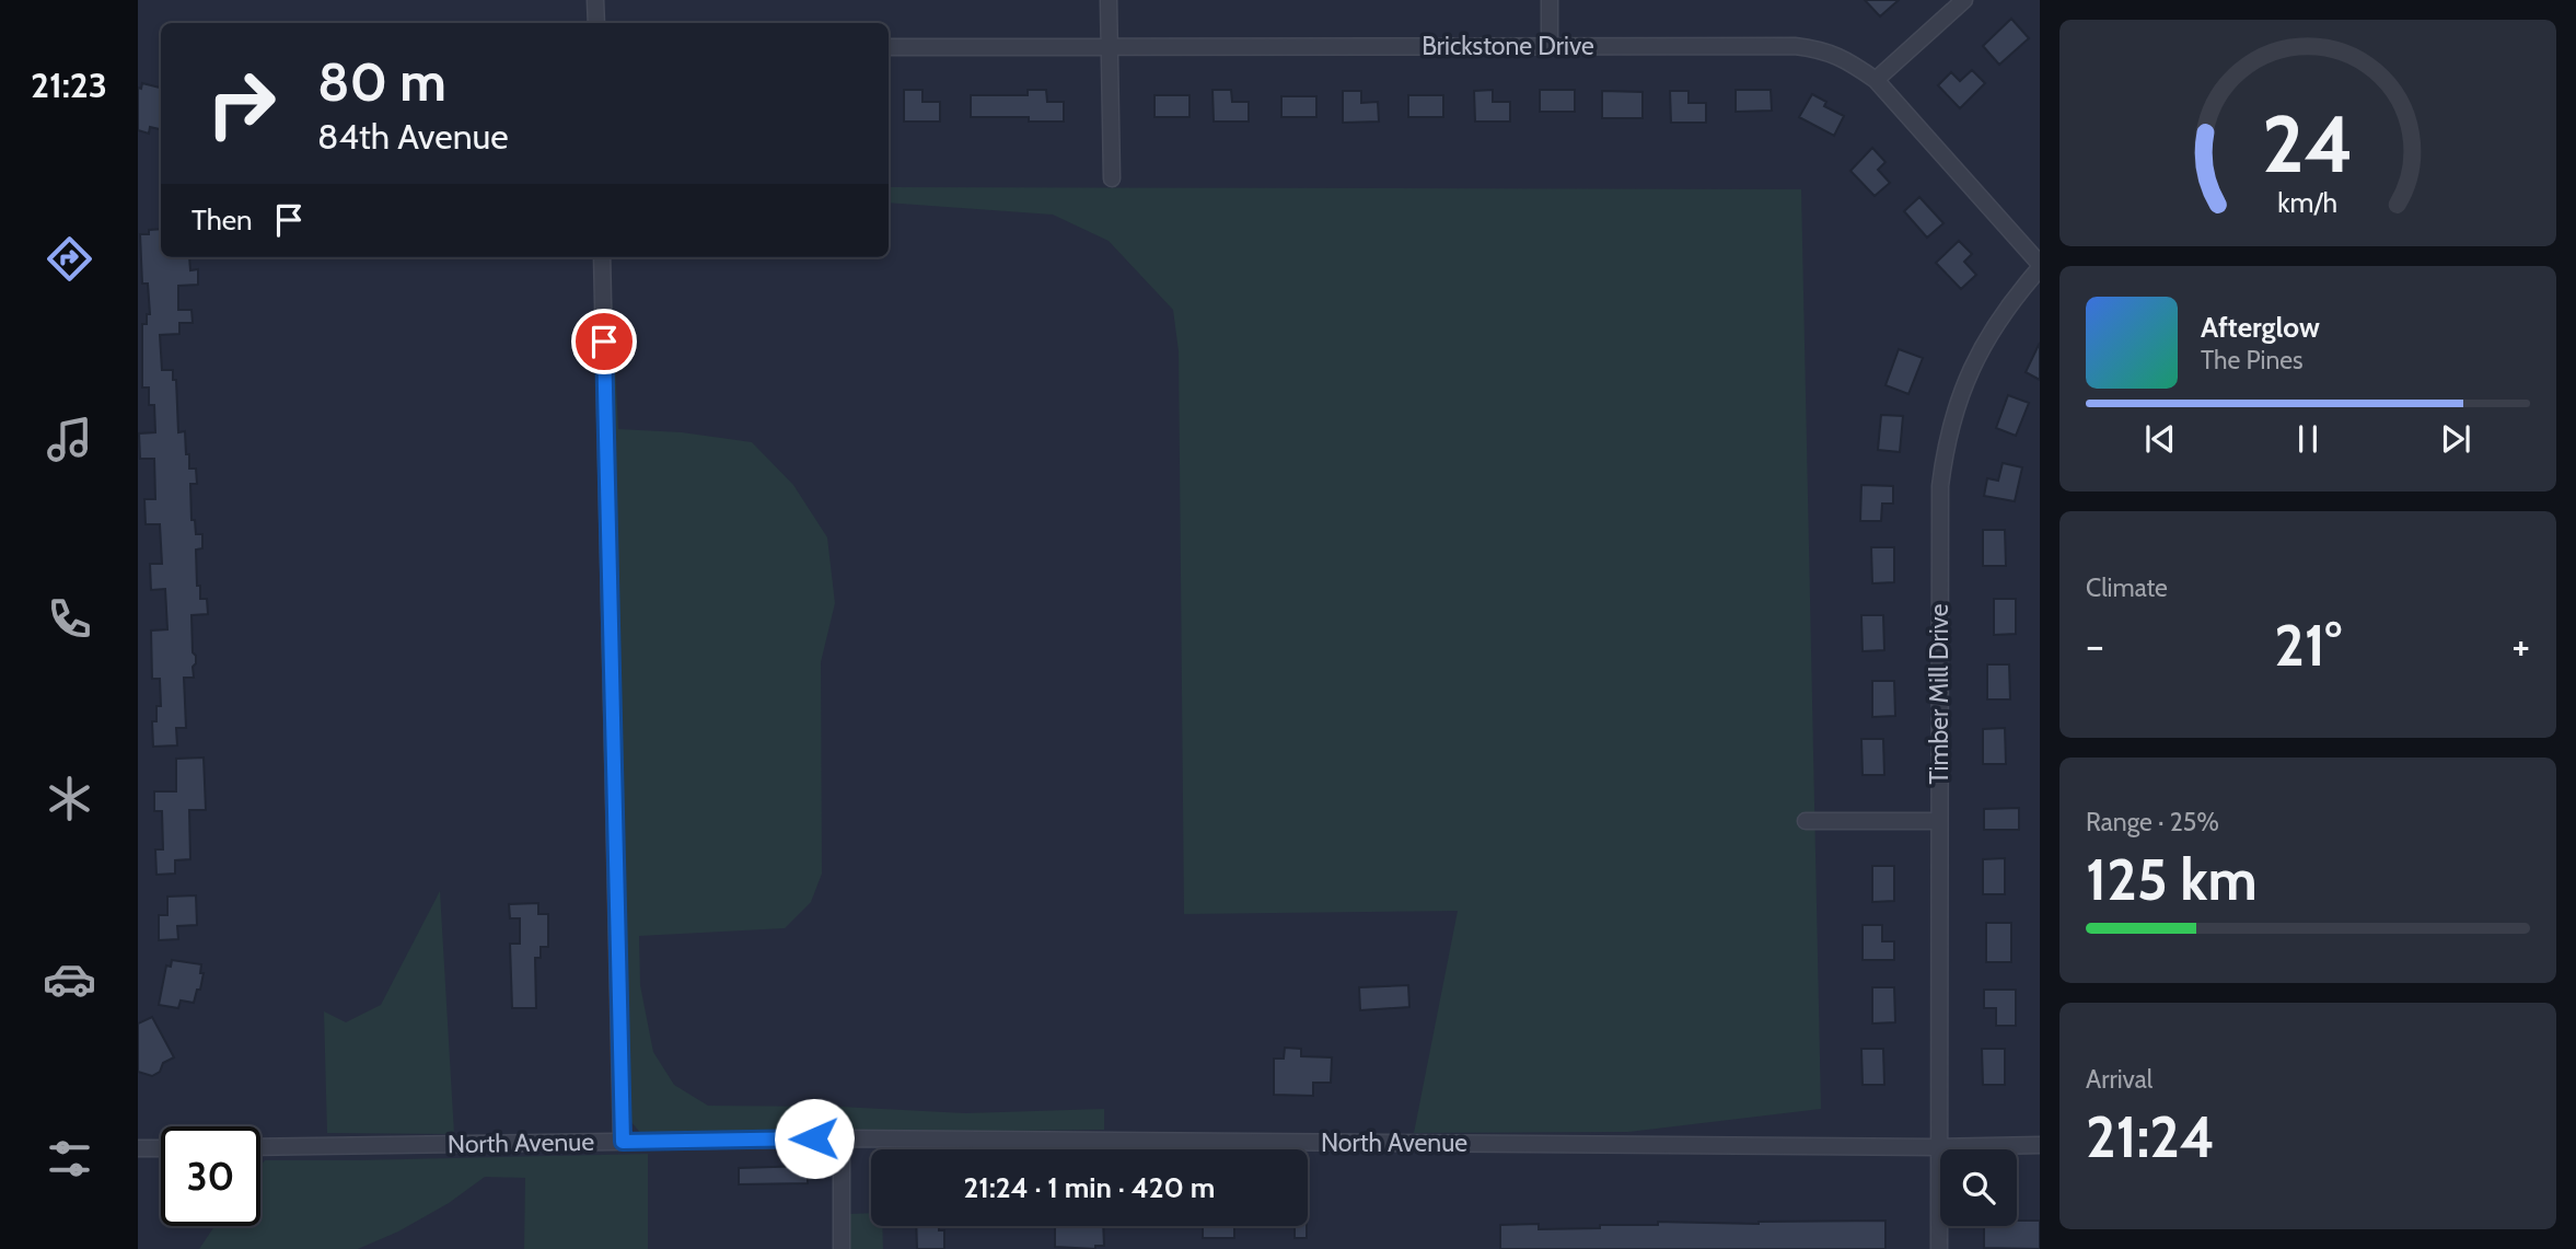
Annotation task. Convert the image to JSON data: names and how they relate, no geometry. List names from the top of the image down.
{
  "streets": {
    "street": ["Brickstone Drive", "Timber Mill Drive", "North Avenue"]
  },
  "crossings": [
    ["Brickstone Drive", "Timber Mill Drive"],
    ["Timber Mill Drive", "North Avenue"]
  ],
  "page": {
    "tabs": "21:23",
    "turn": ["80 m", "84th Avenue"],
    "then": "Then",
    "song": ["Afterglow", "The Pines"],
    "tile": [
      "Climate",
      ["Range · 25%", "125 km"],
      ["Arrival", "21:24"]
    ],
    "heat": ["−", "21°", "+"],
    "limit": "30",
    "trip": "21:24 · 1 min · 420 m",
    "gauge": ["24", "km/h"]
  }
}
